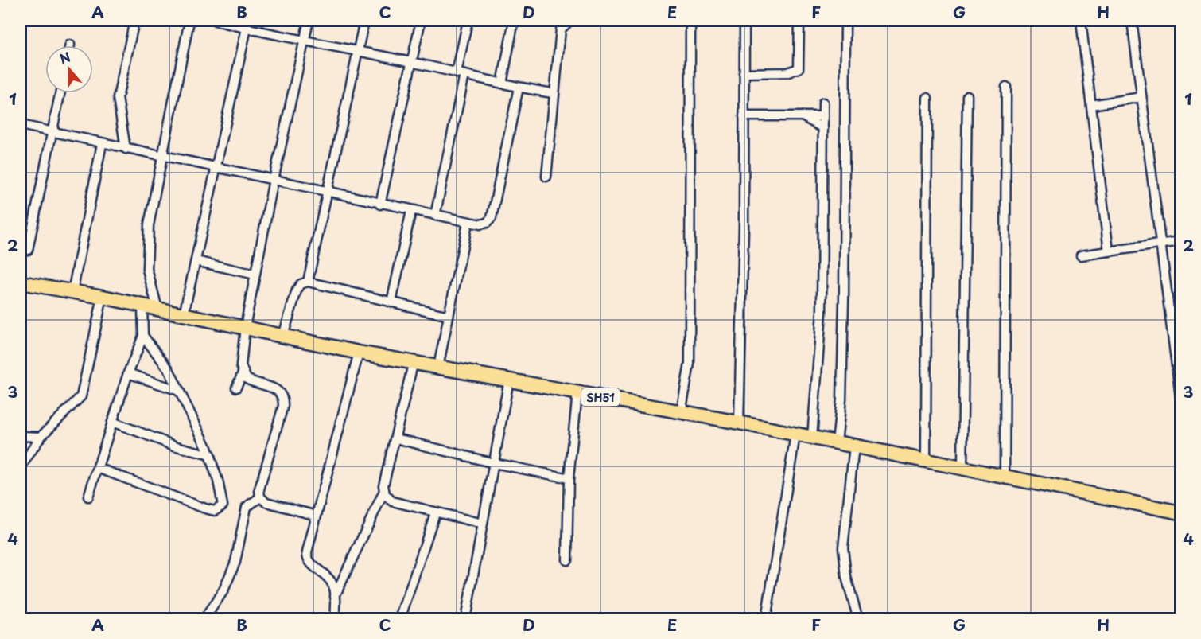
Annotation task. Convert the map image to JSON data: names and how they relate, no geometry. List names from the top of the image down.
{
  "streets": {
    "main road": ["SH51"]
  },
  "north": "top",
  "grid": {
    "columns": [
      "A",
      "B",
      "C",
      "D",
      "E",
      "F",
      "G",
      "H"
    ],
    "rows": [
      "1",
      "2",
      "3",
      "4"
    ]
  }
}
